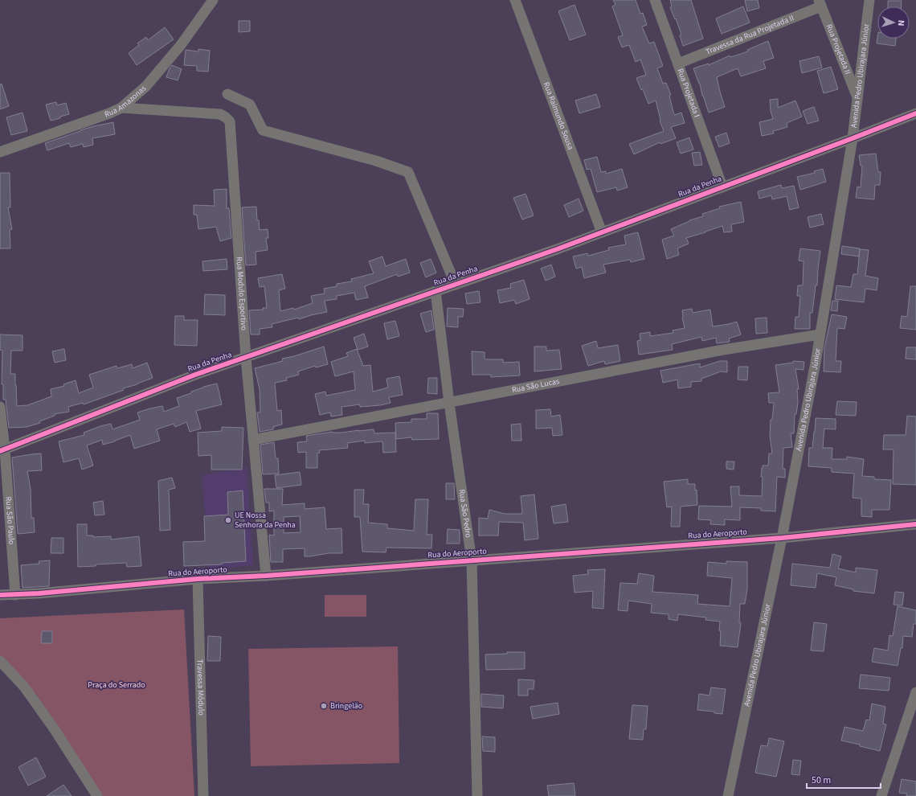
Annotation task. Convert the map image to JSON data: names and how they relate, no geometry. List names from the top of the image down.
{
  "streets": {
    "street": [
      "Travessa da Rua Projetada II",
      "Rua Projetada II",
      "Avenida Pedro Ubirajara Júnior",
      "Rua Projetada I",
      "Rua Amazonas",
      "Rua Raimundo Sousa",
      "Rua da Penha",
      "Rua Modulo Esportivo",
      "Rua São Lucas",
      "Rua São Pedro",
      "Rua São Paulo",
      "Rua do Aeroporto",
      "Travessa Módulo"
    ]
  },
  "crossings": [
    ["Travessa da Rua Projetada II", "Rua Projetada II"],
    ["Travessa da Rua Projetada II", "Rua Projetada I"],
    ["Rua Projetada II", "Avenida Pedro Ubirajara Júnior"],
    ["Avenida Pedro Ubirajara Júnior", "Rua da Penha"],
    ["Avenida Pedro Ubirajara Júnior", "Rua São Lucas"],
    ["Avenida Pedro Ubirajara Júnior", "Rua do Aeroporto"],
    ["Rua Projetada I", "Rua da Penha"],
    ["Rua Amazonas", "Rua Modulo Esportivo"],
    ["Rua Raimundo Sousa", "Rua da Penha"],
    ["Rua da Penha", "Rua Modulo Esportivo"],
    ["Rua da Penha", "Rua São Pedro"],
    ["Rua da Penha", "Rua São Paulo"],
    ["Rua Modulo Esportivo", "Rua São Lucas"],
    ["Rua Modulo Esportivo", "Rua do Aeroporto"],
    ["Rua São Lucas", "Rua São Pedro"],
    ["Rua São Pedro", "Rua do Aeroporto"],
    ["Rua São Paulo", "Rua do Aeroporto"],
    ["Rua do Aeroporto", "Travessa Módulo"]
  ],
  "parks": ["Praça do Serrado"],
  "places": ["UE Nossa Senhora da Penha", "Bringelão"],
  "scale_bar": "50 m",
  "north": "right"
}
